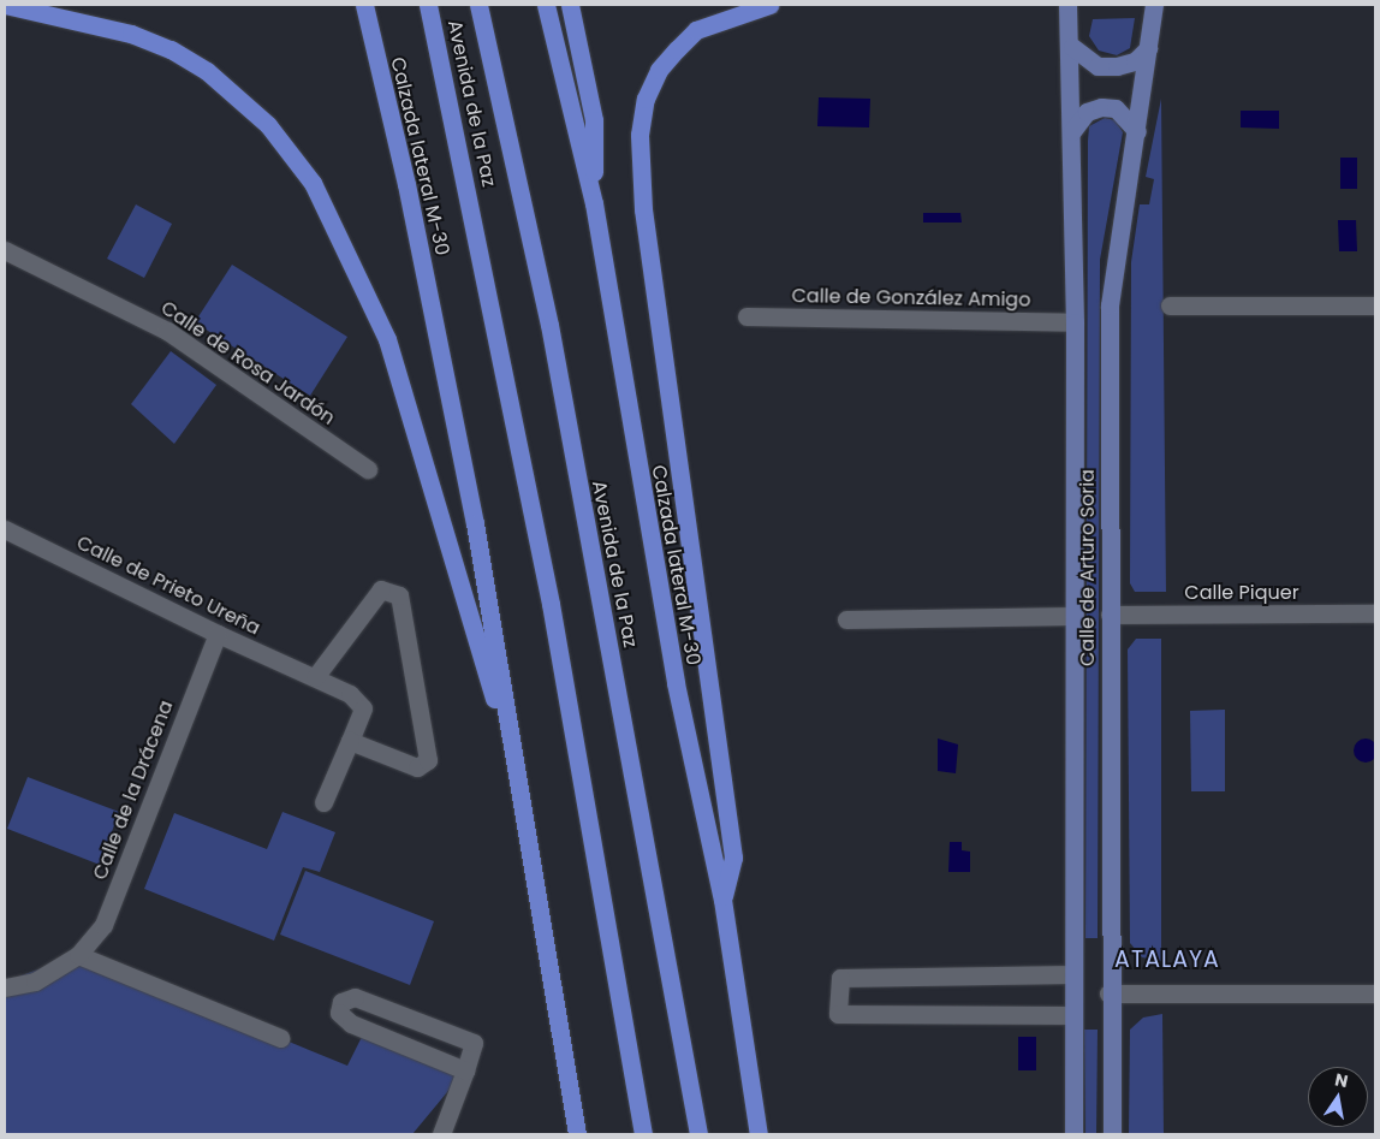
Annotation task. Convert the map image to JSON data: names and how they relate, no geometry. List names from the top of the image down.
{
  "streets": {
    "highway": ["Avenida de la Paz", "Calzada lateral M-30"],
    "main road": ["Calle de Arturo Soria"],
    "street": [
      "Calle de González Amigo",
      "Calle de Rosa Jardón",
      "Calle de Prieto Ureña",
      "Calle Piquer",
      "Calle de la Drácena"
    ]
  },
  "crossings": [
    ["Calle de González Amigo", "Calle de Arturo Soria"],
    ["Calle de Arturo Soria", "Calle Piquer"],
    ["Calle de Prieto Ureña", "Calle de la Drácena"]
  ],
  "districts": ["ATALAYA"],
  "north": "top"
}
